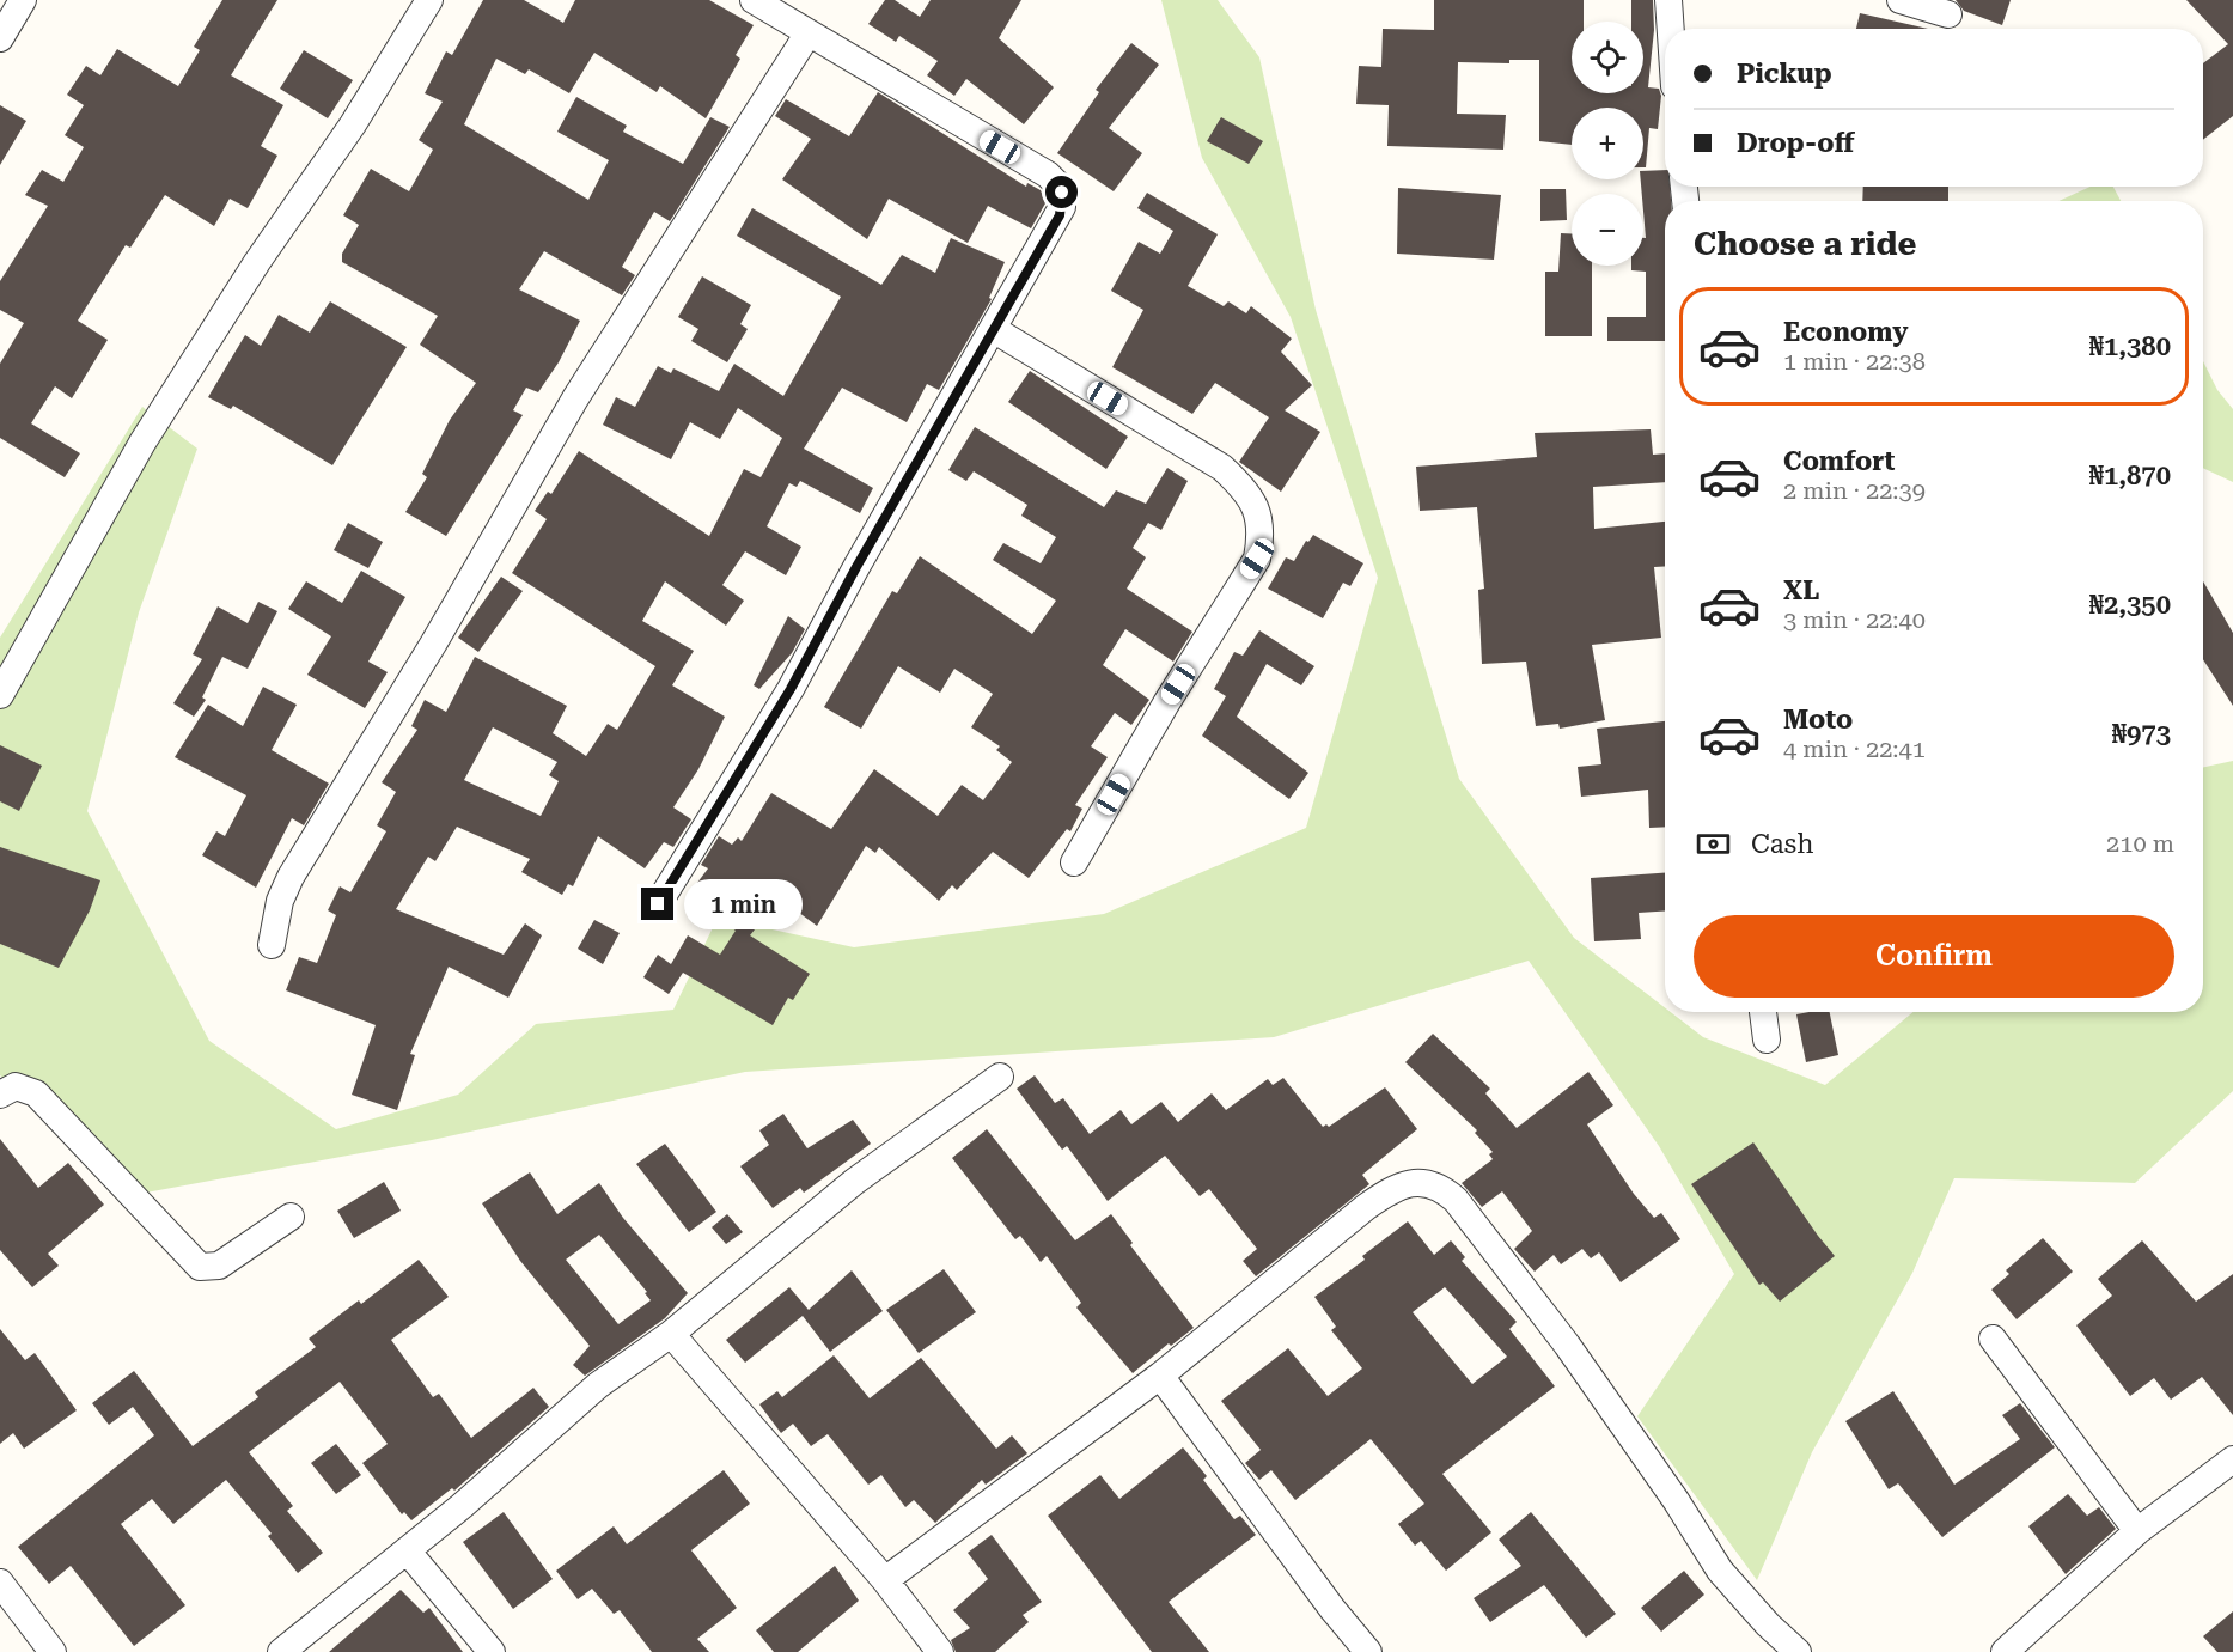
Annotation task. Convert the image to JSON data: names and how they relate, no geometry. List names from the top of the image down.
{
  "page": {
    "map_buttons": ["+", "−"],
    "banner": ["Pickup", "Drop-off"],
    "heading": "Choose a ride",
    "list": [
      {
        "name": "Economy",
        "note": "1 min · 22:38",
        "value": "₦1,380"
      },
      {
        "name": "Comfort",
        "note": "2 min · 22:39",
        "value": "₦1,870"
      },
      {
        "name": "XL",
        "note": "3 min · 22:40",
        "value": "₦2,350"
      },
      {
        "name": "Moto",
        "note": "4 min · 22:41",
        "value": "₦973"
      }
    ],
    "pay": ["Cash", "210 m"],
    "bubble": "1 min",
    "buttons": "Confirm"
  }
}
